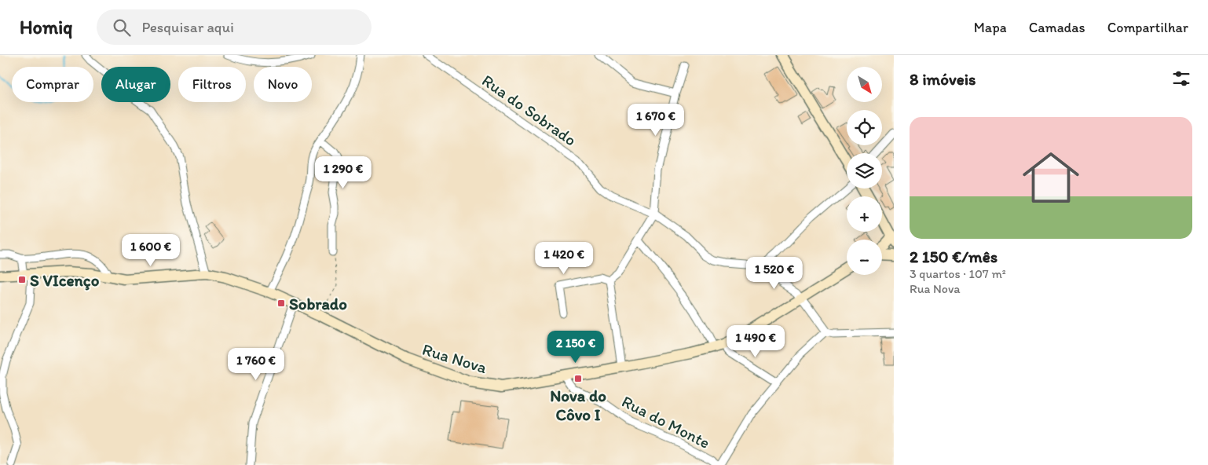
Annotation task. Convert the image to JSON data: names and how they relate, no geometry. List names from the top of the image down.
{
  "streets": {
    "street": ["Rua do Sobrado", "Rua Nova", "Rua do Monte"]
  },
  "crossings": [
    ["Rua do Sobrado", "Rua Nova"],
    ["Rua Nova", "Rua do Monte"]
  ],
  "places": {
    "transit": ["S VIcenço", "Sobrado", "Nova do Côvo I"]
  },
  "north": "bottom right",
  "page": {
    "header": "Homiq",
    "search": "Pesquisar aqui",
    "nav": ["Mapa", "Camadas", "Compartilhar"],
    "heading": "8 imóveis",
    "map_buttons": ["+", "−"],
    "chip": [
      "Comprar",
      "Alugar",
      "Filtros",
      "Novo"
    ],
    "list": [
      {
        "name": "2 150 €/mês",
        "note": "3 quartos · 107 m² · Rua Nova"
      }
    ],
    "price": [
      "1 670 €",
      "1 290 €",
      "1 600 €",
      "1 420 €",
      "1 520 €",
      "1 490 €",
      "2 150 €",
      "1 760 €"
    ]
  }
}
